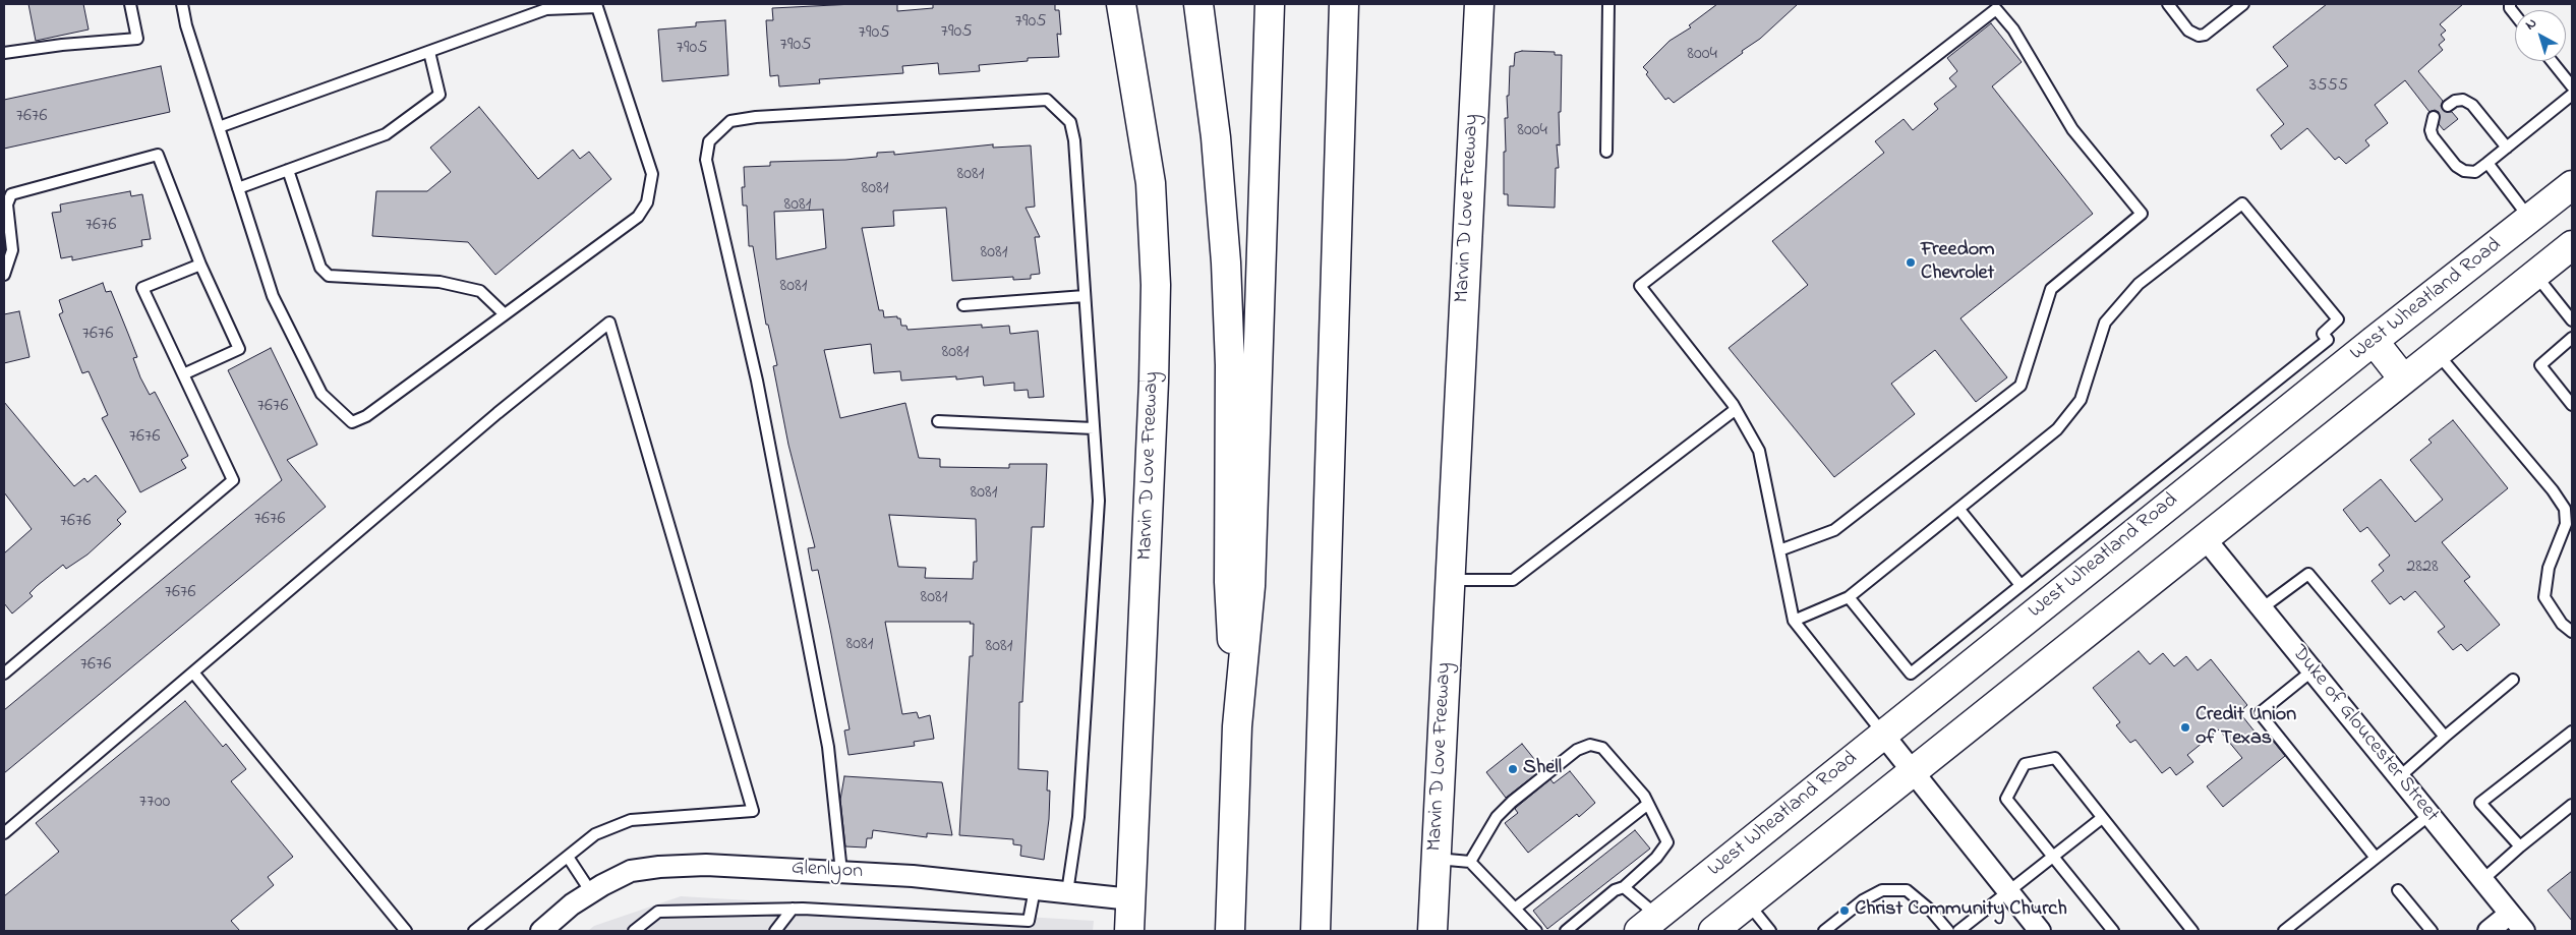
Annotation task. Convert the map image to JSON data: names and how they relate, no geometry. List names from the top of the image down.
{
  "streets": {
    "main road": ["Marvin D Love Freeway", "West Wheatland Road"],
    "street": ["Duke of Gloucester Street", "Glenlyon"]
  },
  "crossings": [
    ["Marvin D Love Freeway", "Glenlyon"]
  ],
  "places": [
    "Freedom Chevrolet",
    "Credit Union of Texas",
    "Shell",
    "Christ Community Church"
  ],
  "house_numbers": [
    "7905",
    "7905",
    "7905",
    "7905",
    "7905",
    "8004",
    "3555",
    "7676",
    "8004",
    "8081",
    "8081",
    "8081",
    "7676",
    "8081",
    "8081",
    "7676",
    "8081",
    "7676",
    "7676",
    "8081",
    "7676",
    "7676",
    "2828",
    "7676",
    "8081",
    "8081",
    "8081",
    "7676",
    "7700"
  ],
  "north": "top left"
}
